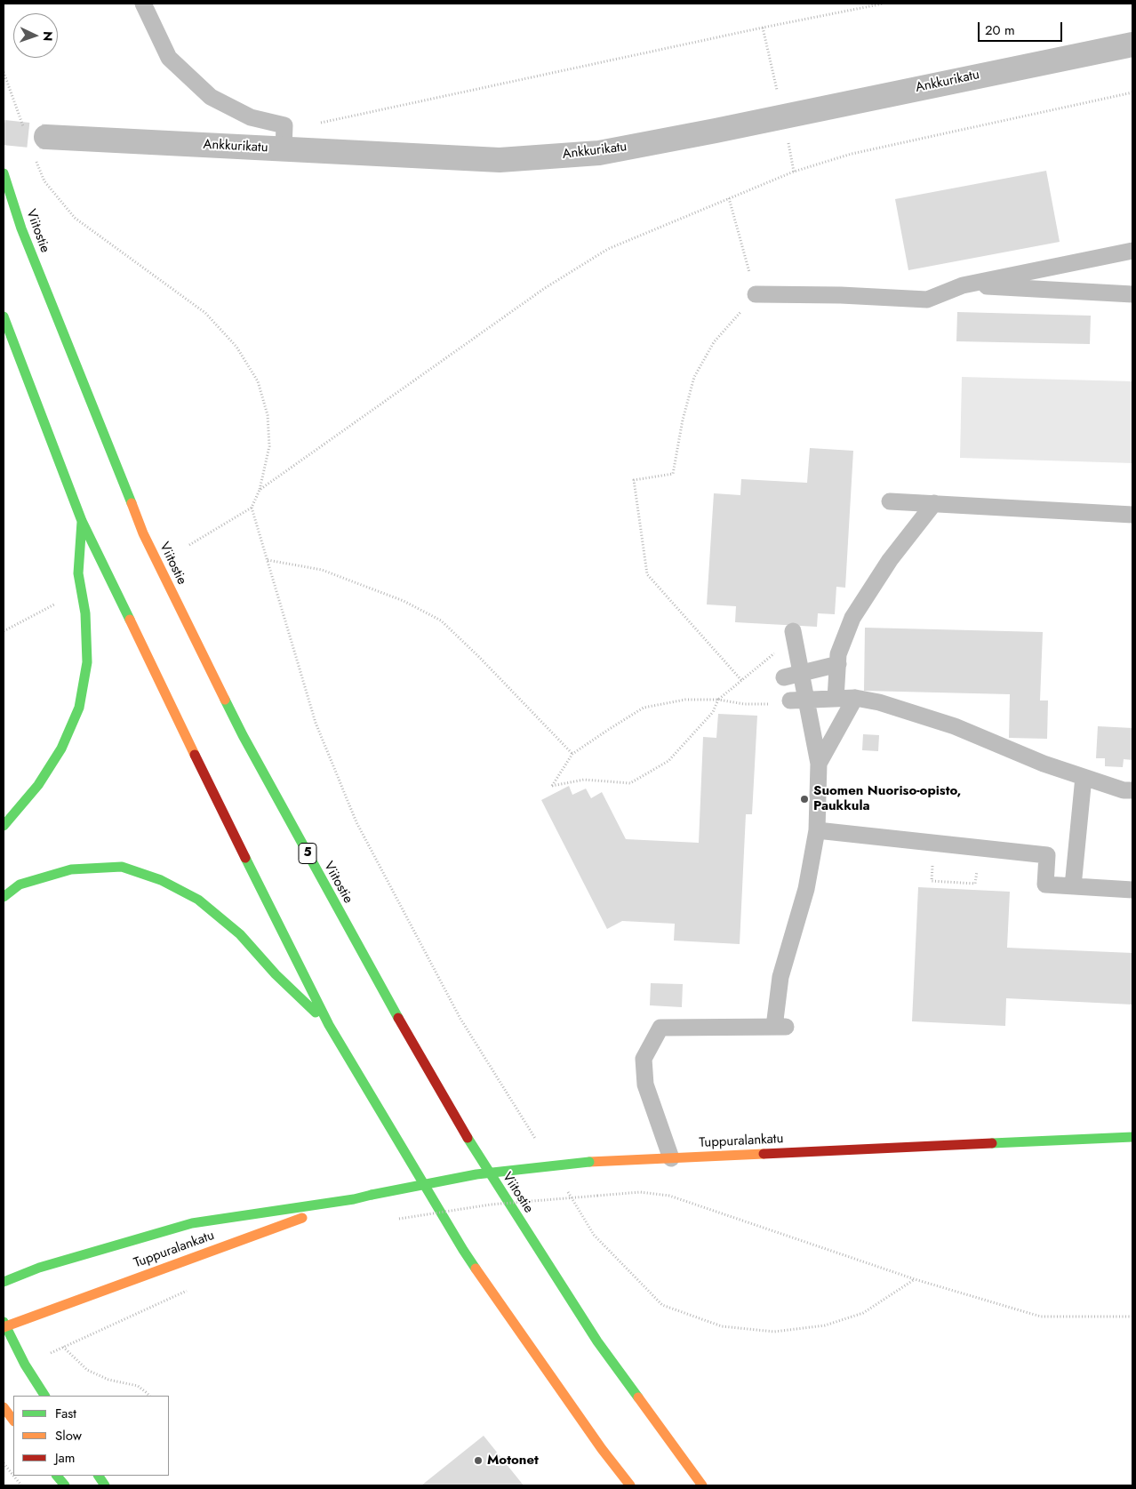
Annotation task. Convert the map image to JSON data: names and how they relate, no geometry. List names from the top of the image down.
{
  "streets": {
    "main road": ["Viitostie", "5", "Tuppuralankatu"],
    "street": ["Ankkurikatu"]
  },
  "places": ["Suomen Nuoriso-opisto, Paukkula", "Motonet"],
  "legend": ["Fast", "Slow", "Jam"],
  "scale_bar": "20 m",
  "north": "right"
}
